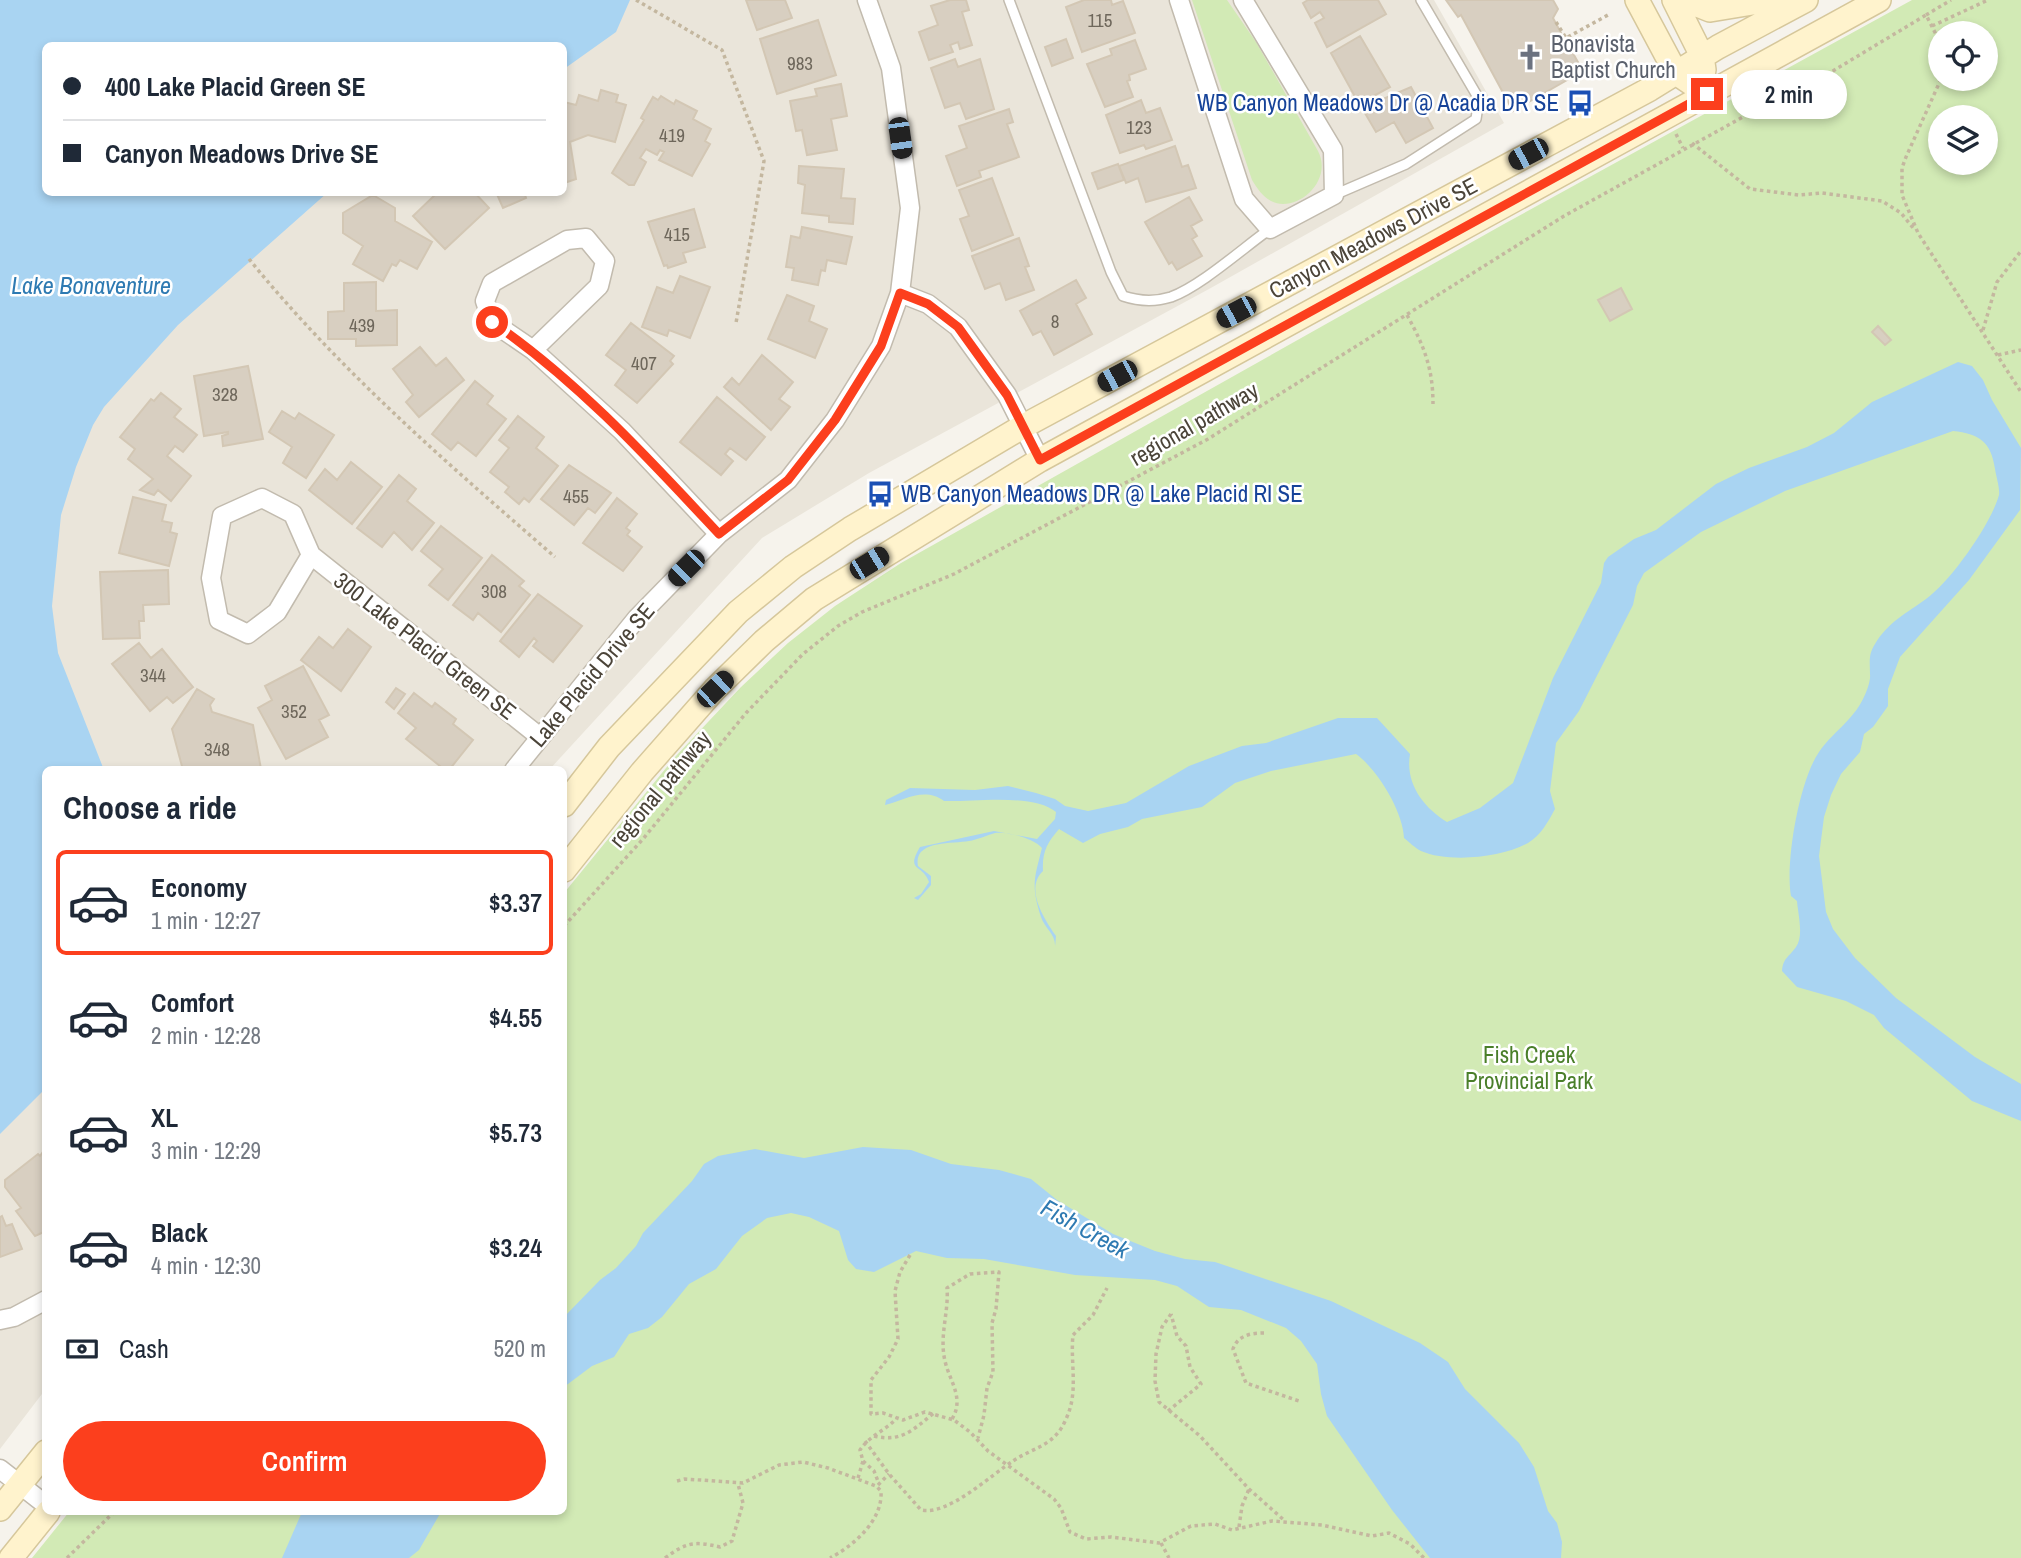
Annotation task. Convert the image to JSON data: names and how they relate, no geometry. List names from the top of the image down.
{
  "streets": {
    "main road": ["Canyon Meadows Drive SE"],
    "street": ["300 Lake Placid Green SE", "Lake Placid Drive SE"],
    "path": ["regional pathway"]
  },
  "crossings": [
    ["300 Lake Placid Green SE", "Lake Placid Drive SE"]
  ],
  "water": ["Lake Bonaventure", "Fish Creek"],
  "parks": ["Fish Creek Provincial Park"],
  "places": {
    "church": ["Bonavista Baptist Church"],
    "bus stop": ["WB Canyon Meadows Dr @ Acadia DR SE", "WB Canyon Meadows DR @ Lake Placid RI SE"]
  },
  "house_numbers": [
    "115",
    "983",
    "123",
    "419",
    "415",
    "8",
    "439",
    "407",
    "328",
    "455",
    "308",
    "344",
    "352",
    "348"
  ],
  "page": {
    "banner": ["400 Lake Placid Green SE", "Canyon Meadows Drive SE"],
    "bubble": "2 min",
    "heading": "Choose a ride",
    "list": [
      {
        "name": "Economy",
        "note": "1 min · 12:27",
        "value": "$3.37"
      },
      {
        "name": "Comfort",
        "note": "2 min · 12:28",
        "value": "$4.55"
      },
      {
        "name": "XL",
        "note": "3 min · 12:29",
        "value": "$5.73"
      },
      {
        "name": "Black",
        "note": "4 min · 12:30",
        "value": "$3.24"
      }
    ],
    "pay": ["Cash", "520 m"],
    "buttons": "Confirm"
  }
}
